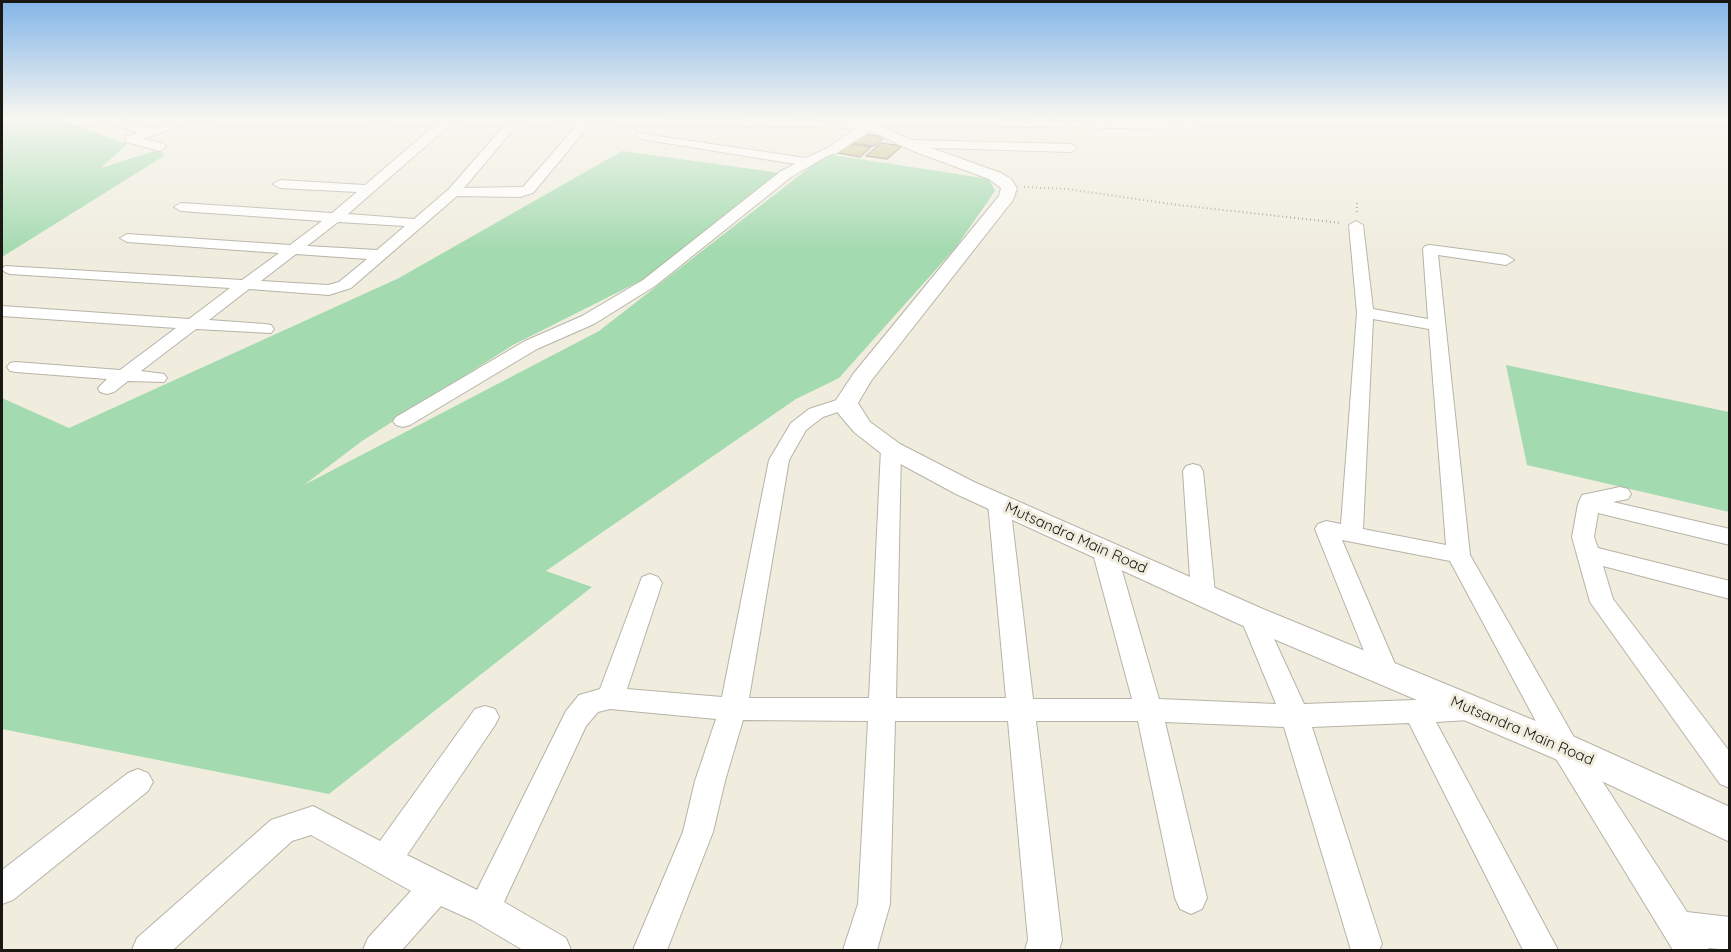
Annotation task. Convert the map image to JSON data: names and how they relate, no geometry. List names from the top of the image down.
{
  "streets": {
    "street": ["Mutsandra Main Road"]
  }
}
